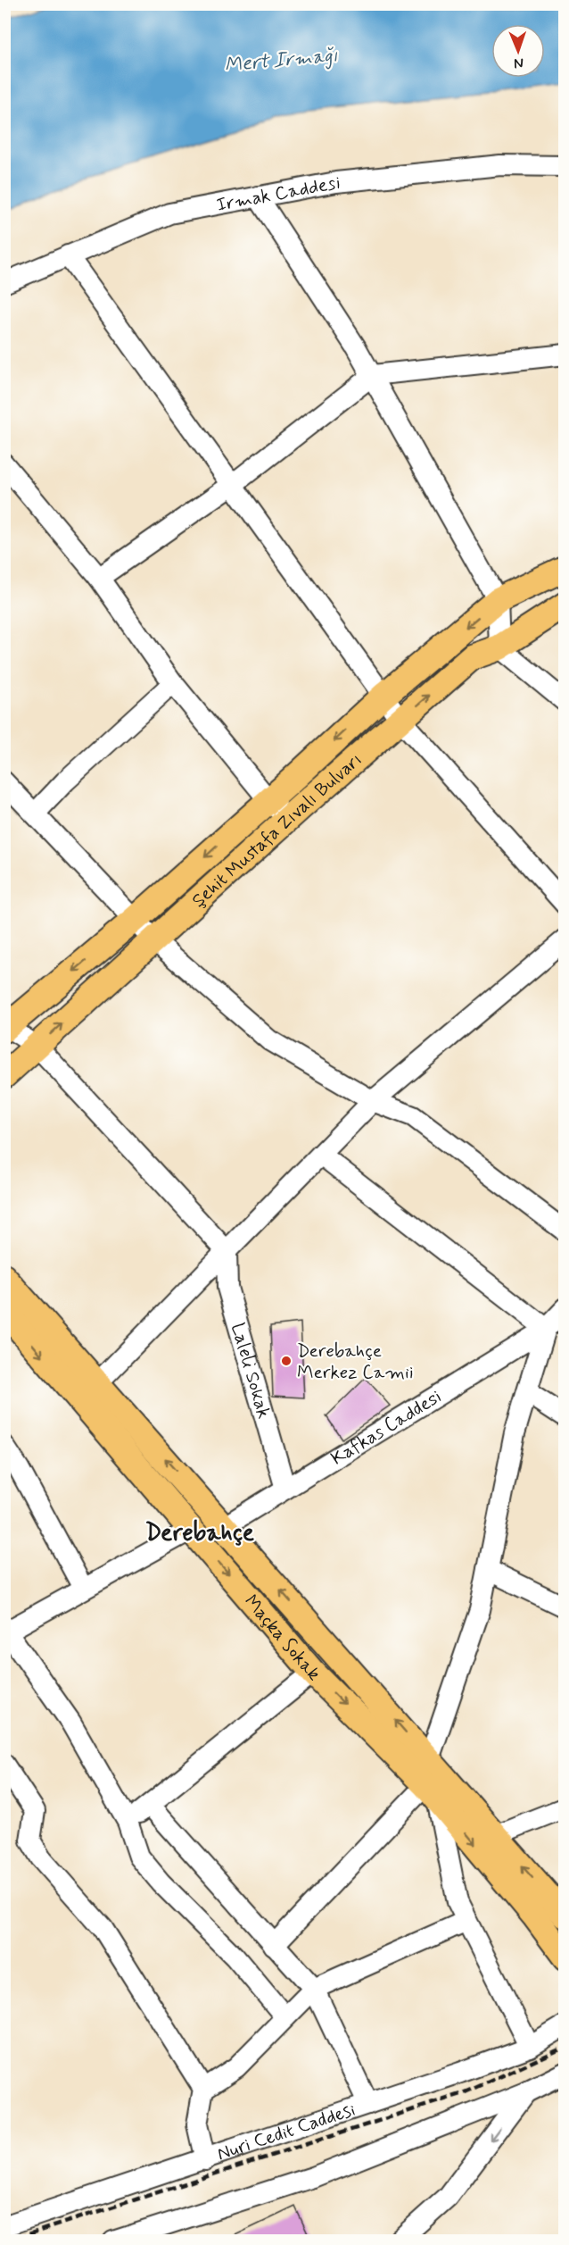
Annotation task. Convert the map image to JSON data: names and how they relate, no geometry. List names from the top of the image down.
{
  "streets": {
    "main road": ["Şehit Mustafa Zıvalı Bulvarı", "Maçka Sokak"],
    "street": [
      "Irmak Caddesi",
      "Laleli Sokak",
      "Kafkas Caddesi",
      "Nuri Cedit Caddesi"
    ]
  },
  "crossings": [
    ["Laleli Sokak", "Kafkas Caddesi"],
    ["Kafkas Caddesi", "Maçka Sokak"]
  ],
  "districts": ["Derebahçe"],
  "water": ["Mert Irmağı"],
  "places": ["Derebahçe Merkez Camii"],
  "north": "bottom"
}
